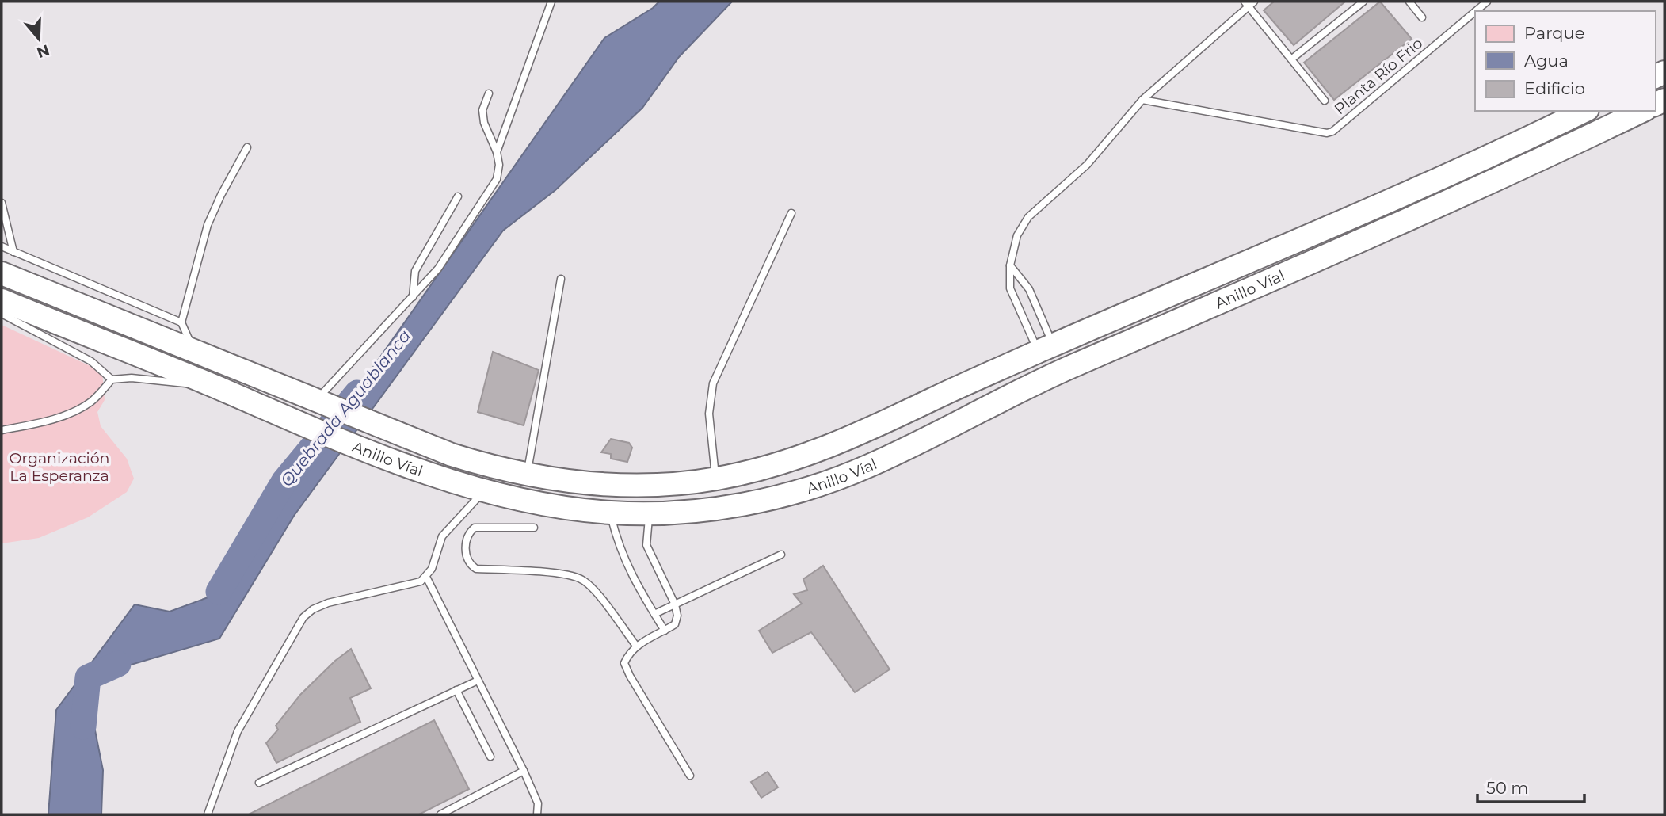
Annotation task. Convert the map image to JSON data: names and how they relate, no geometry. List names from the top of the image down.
{
  "streets": {
    "highway": ["Anillo Víal"],
    "lane": ["Planta Río Frio"]
  },
  "water": ["Quebrada Aguablanca"],
  "parks": ["Organización La Esperanza"],
  "legend": ["Parque", "Agua", "Edificio"],
  "scale_bar": "50 m",
  "north": "bottom"
}
